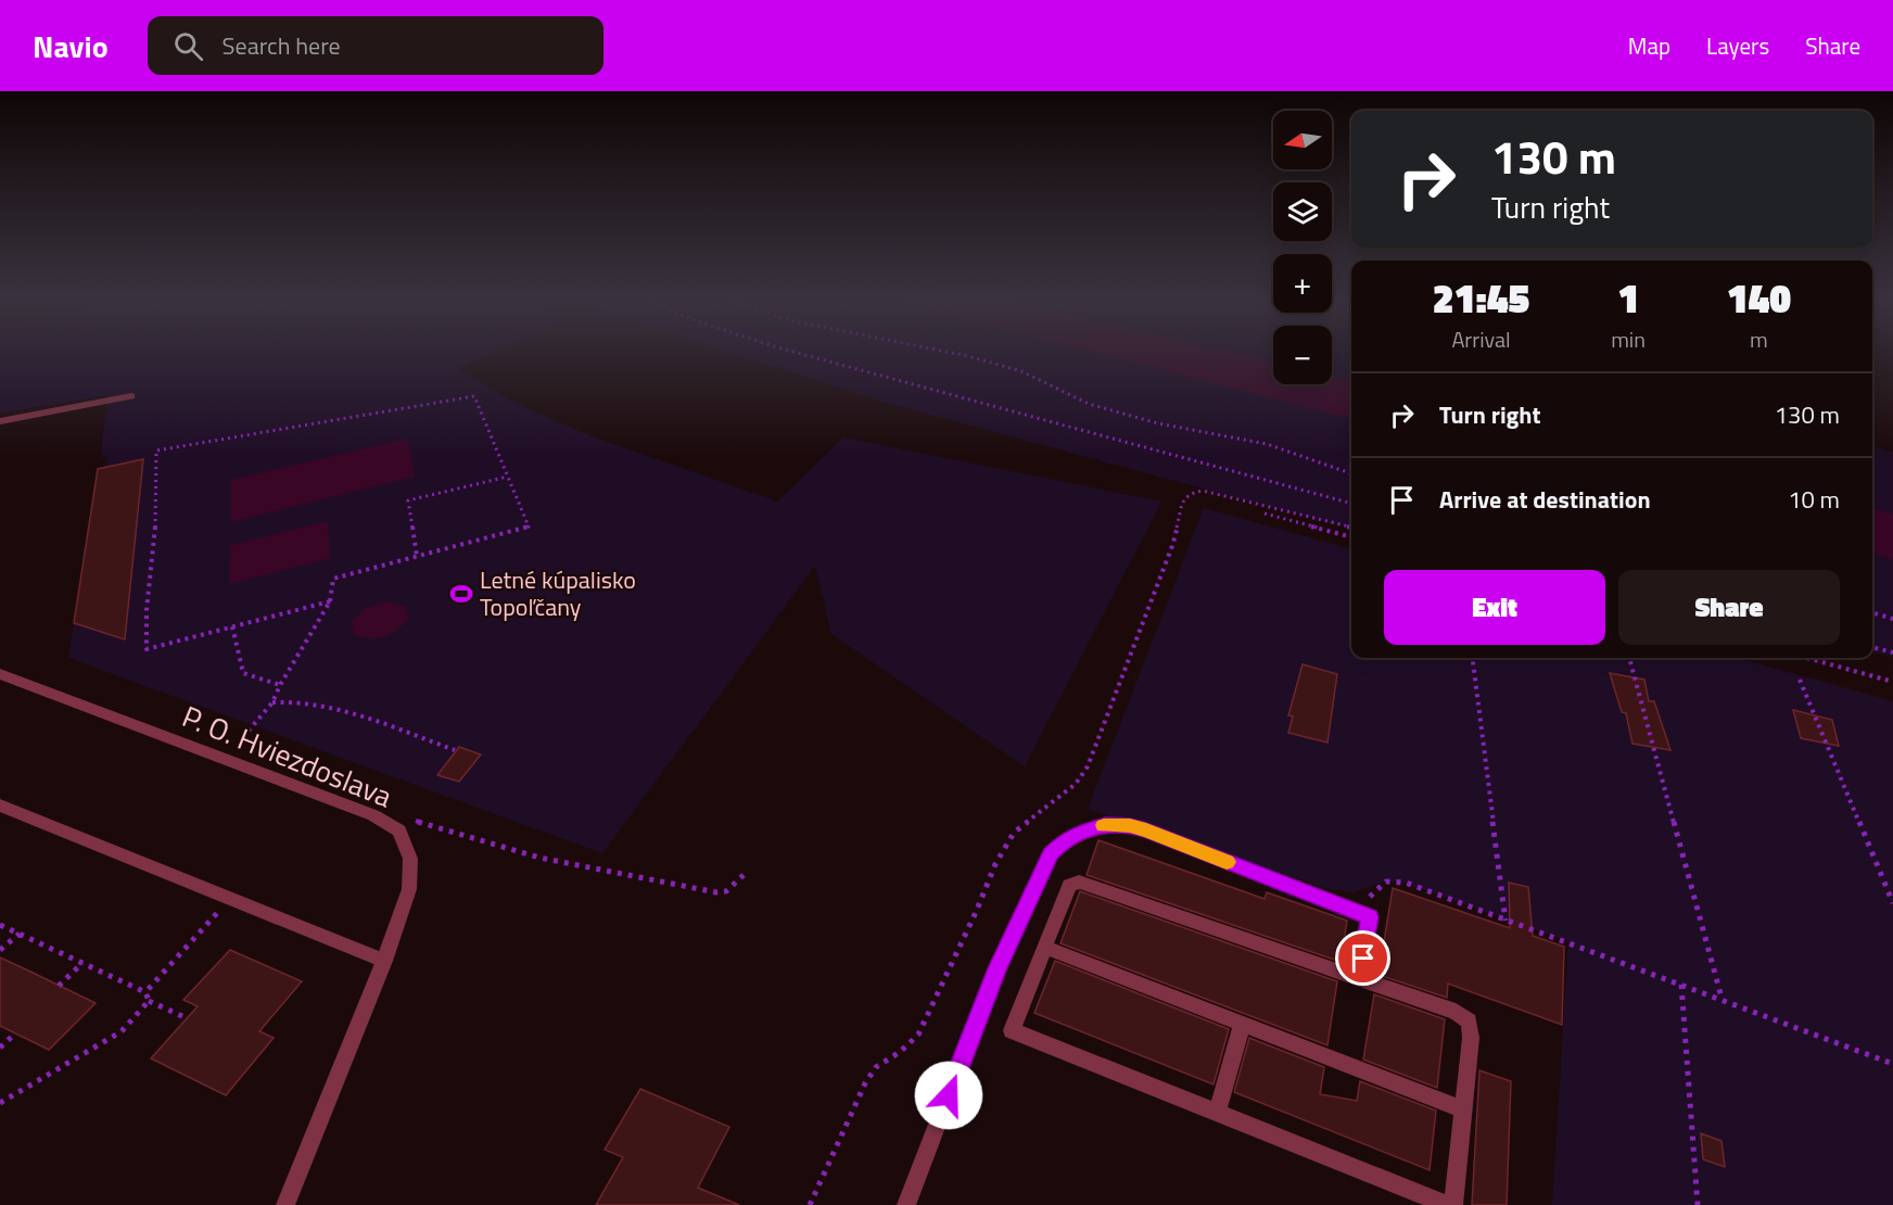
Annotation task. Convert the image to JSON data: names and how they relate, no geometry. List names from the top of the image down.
{
  "streets": {
    "street": ["P. O. Hviezdoslava"]
  },
  "places": {
    "sports": ["Letné kúpalisko Topoľčany"]
  },
  "north": "left",
  "page": {
    "header": "Navio",
    "search": "Search here",
    "nav": ["Map", "Layers", "Share"],
    "map_buttons": ["+", "−"],
    "turn": ["130 m", "Turn right"],
    "eta": [
      "21:45",
      "Arrival",
      "1",
      "min",
      "140",
      "m"
    ],
    "list": [
      {
        "name": "Turn right",
        "value": "130 m"
      },
      {
        "name": "Arrive at destination",
        "value": "10 m"
      }
    ],
    "buttons": ["Exit", "Share"]
  }
}
